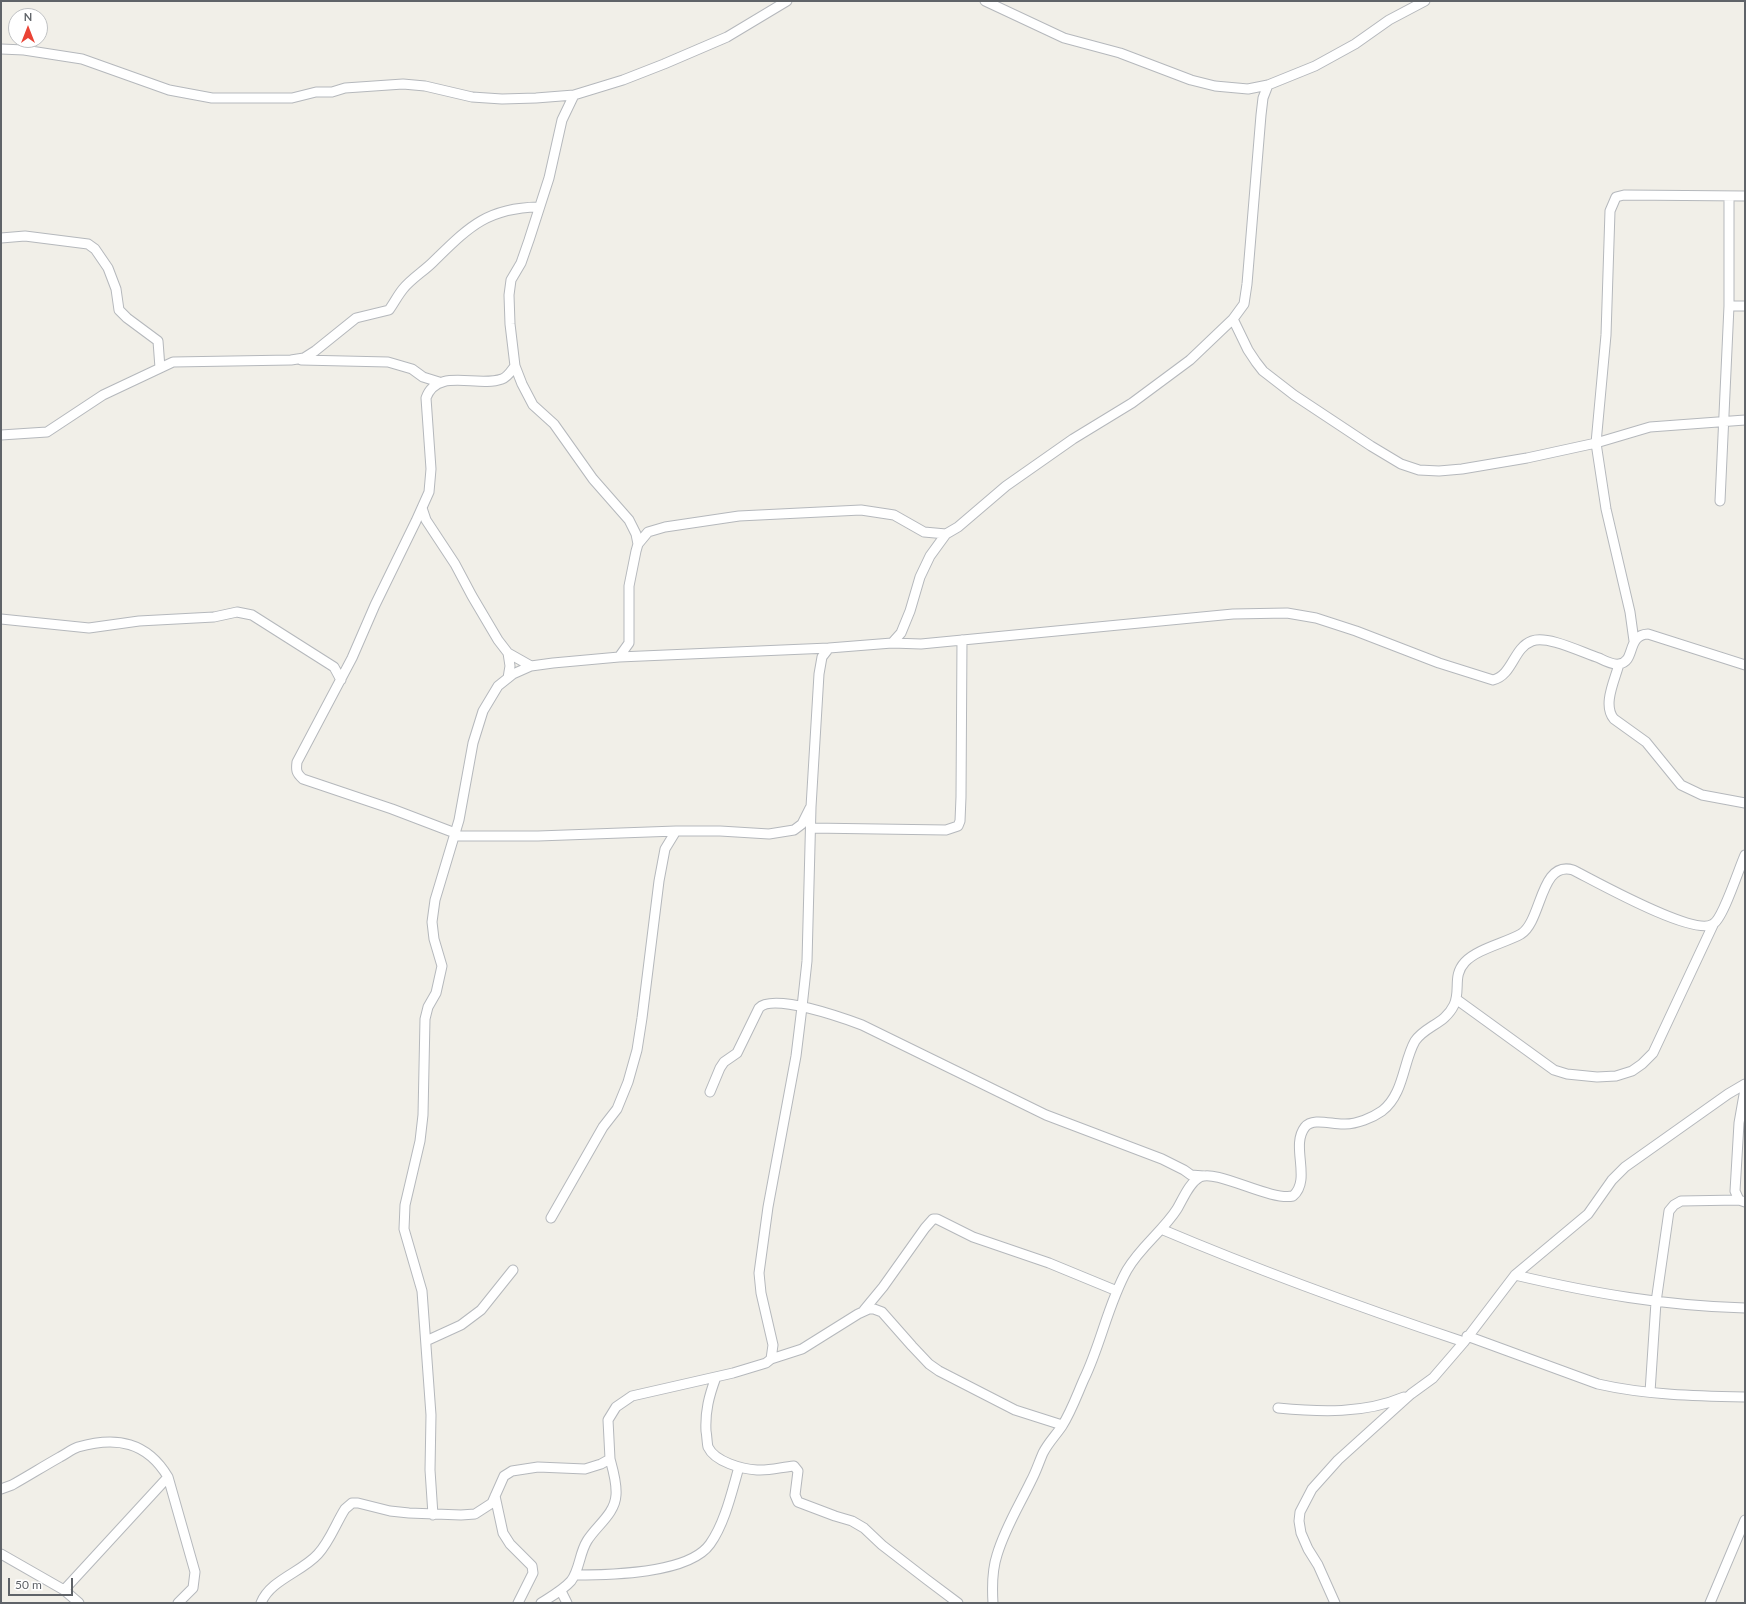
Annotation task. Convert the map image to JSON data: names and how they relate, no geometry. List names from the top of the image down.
{
  "scale_bar": "50 m",
  "north": "top"
}
